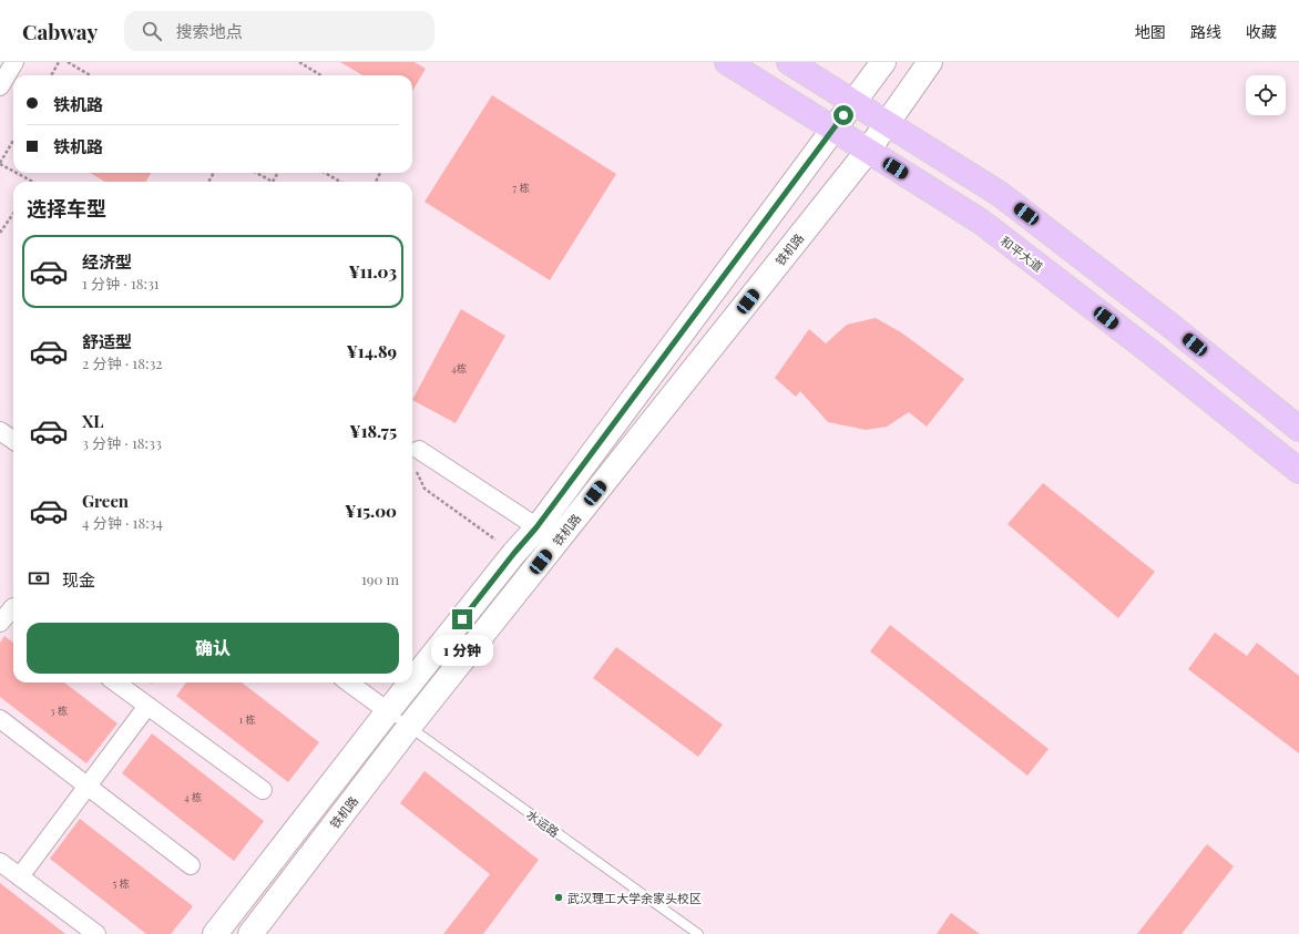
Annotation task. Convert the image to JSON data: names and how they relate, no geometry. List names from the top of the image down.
{
  "streets": {
    "main road": ["铁机路", "和平大道"],
    "lane": ["水运路"]
  },
  "crossings": [
    ["铁机路", "和平大道"],
    ["铁机路", "水运路"]
  ],
  "places": ["武汉理工大学余家头校区"],
  "house_numbers": [
    "7 栋",
    "4栋",
    "3 栋",
    "1 栋",
    "4 栋",
    "5 栋"
  ],
  "page": {
    "header": "Cabway",
    "search": "搜索地点",
    "nav": ["地图", "路线", "收藏"],
    "banner": ["铁机路", "铁机路"],
    "heading": "选择车型",
    "list": [
      {
        "name": "经济型",
        "note": "1 分钟 · 18:31",
        "value": "¥11.03"
      },
      {
        "name": "舒适型",
        "note": "2 分钟 · 18:32",
        "value": "¥14.89"
      },
      {
        "name": "XL",
        "note": "3 分钟 · 18:33",
        "value": "¥18.75"
      },
      {
        "name": "Green",
        "note": "4 分钟 · 18:34",
        "value": "¥15.00"
      }
    ],
    "pay": ["现金", "190 m"],
    "buttons": "确认",
    "bubble": "1 分钟"
  }
}
